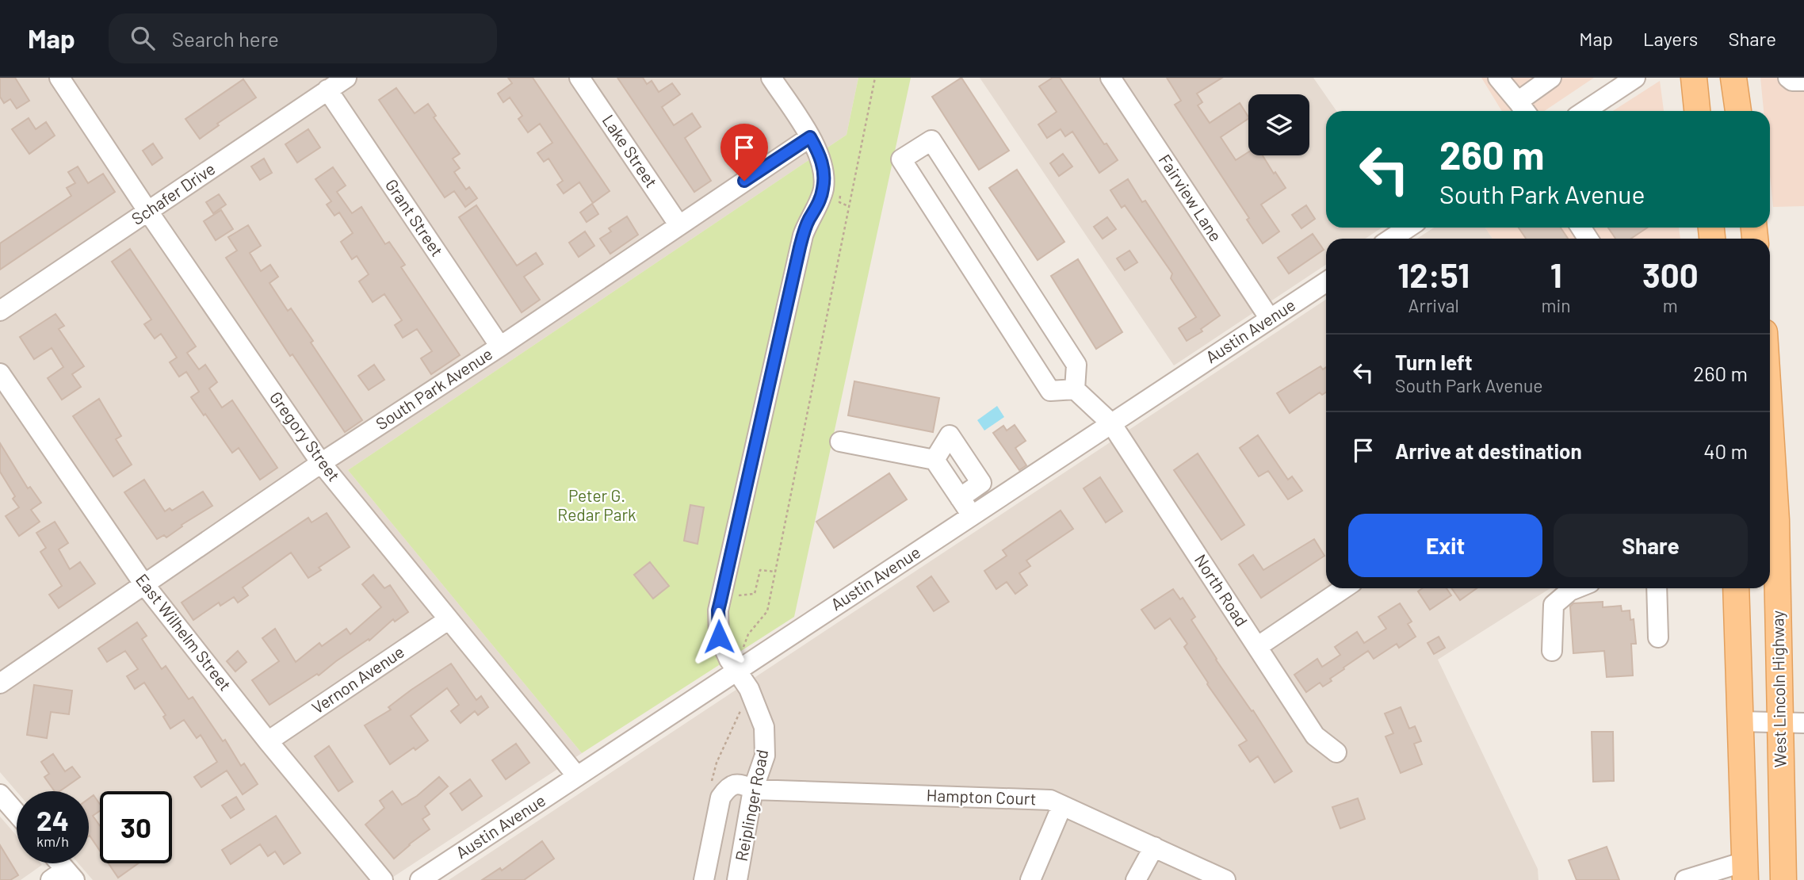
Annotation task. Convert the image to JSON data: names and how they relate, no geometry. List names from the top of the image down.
{
  "streets": {
    "main road": ["West Lincoln Highway"],
    "street": [
      "Lake Street",
      "Schafer Drive",
      "Fairview Lane",
      "Grant Street",
      "Austin Avenue",
      "South Park Avenue",
      "Gregory Street",
      "North Road",
      "East Wilhelm Street",
      "Vernon Avenue",
      "Hampton Court",
      "Reiplinger Road"
    ]
  },
  "crossings": [
    ["Lake Street", "South Park Avenue"],
    ["Schafer Drive", "Grant Street"],
    ["Schafer Drive", "Gregory Street"],
    ["Fairview Lane", "Austin Avenue"],
    ["Grant Street", "South Park Avenue"],
    ["Austin Avenue", "Gregory Street"],
    ["Austin Avenue", "North Road"],
    ["Austin Avenue", "Reiplinger Road"],
    ["South Park Avenue", "Gregory Street"],
    ["South Park Avenue", "East Wilhelm Street"],
    ["South Park Avenue", "Reiplinger Road"],
    ["Gregory Street", "Vernon Avenue"],
    ["East Wilhelm Street", "Vernon Avenue"],
    ["Hampton Court", "Reiplinger Road"]
  ],
  "parks": ["Peter G. Redar Park"],
  "page": {
    "header": "Map",
    "search": "Search here",
    "nav": ["Map", "Layers", "Share"],
    "turn": ["260 m", "South Park Avenue"],
    "eta": [
      "12:51",
      "Arrival",
      "1",
      "min",
      "300",
      "m"
    ],
    "list": [
      {
        "name": "Turn left",
        "note": "South Park Avenue",
        "value": "260 m"
      },
      {
        "name": "Arrive at destination",
        "value": "40 m"
      }
    ],
    "buttons": ["Exit", "Share"],
    "speed": "24 km/h",
    "limit": "30"
  }
}
